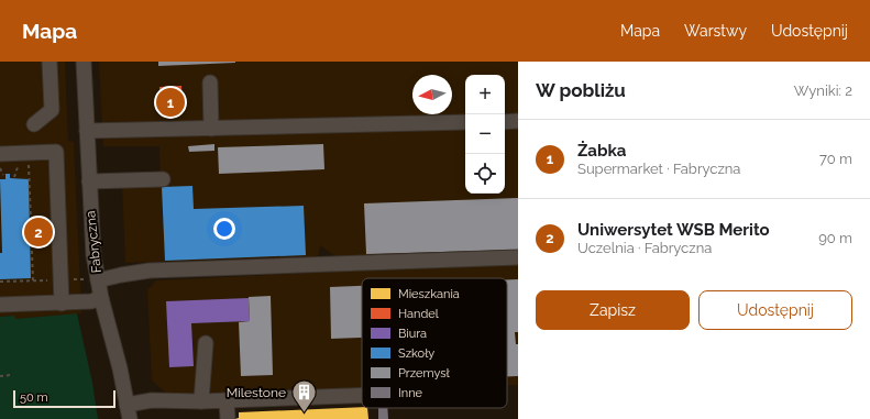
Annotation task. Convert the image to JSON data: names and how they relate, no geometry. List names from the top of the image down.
{
  "streets": {
    "street": ["Fabryczna"]
  },
  "places": {
    "building": ["Milestone"]
  },
  "legend": [
    "Mieszkania",
    "Handel",
    "Biura",
    "Szkoły",
    "Przemysł",
    "Inne"
  ],
  "scale_bar": "50 m",
  "north": "left",
  "page": {
    "header": "Mapa",
    "nav": ["Mapa", "Warstwy", "Udostępnij"],
    "heading": ["W pobliżu", "Wyniki: 2"],
    "map_buttons": ["+", "−"],
    "pins": ["1", "2"],
    "list": [
      {
        "mark": "1",
        "name": "Żabka",
        "note": "Supermarket · Fabryczna",
        "value": "70 m"
      },
      {
        "mark": "2",
        "name": "Uniwersytet WSB Merito",
        "note": "Uczelnia · Fabryczna",
        "value": "90 m"
      }
    ],
    "buttons": ["Zapisz", "Udostępnij"],
    "scale": "50 m"
  }
}
